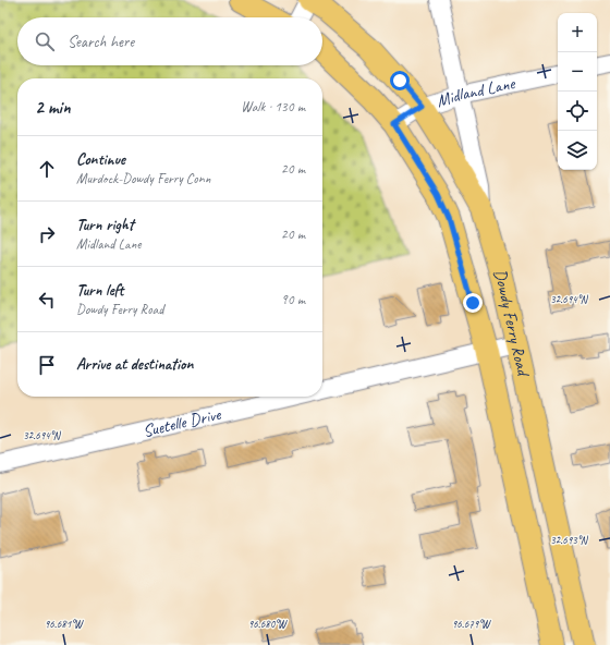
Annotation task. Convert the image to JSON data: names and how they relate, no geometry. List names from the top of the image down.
{
  "streets": {
    "main road": ["Dowdy Ferry Road"],
    "street": ["Midland Lane", "Suetelle Drive"]
  },
  "crossings": [
    ["Midland Lane", "Dowdy Ferry Road"],
    ["Dowdy Ferry Road", "Suetelle Drive"]
  ],
  "page": {
    "map_buttons": ["+", "−"],
    "search": "Search here",
    "heading": ["2 min", "Walk · 130 m"],
    "list": [
      ["Continue", "Murdock-Dowdy Ferry Conn", "20 m"],
      ["Turn right", "Midland Lane", "20 m"],
      ["Turn left", "Dowdy Ferry Road", "90 m"],
      "Arrive at destination"
    ]
  },
  "coordinates": [
    "32.694°N",
    "32.693°N",
    "96.681°W",
    "96.680°W",
    "96.679°W"
  ]
}
